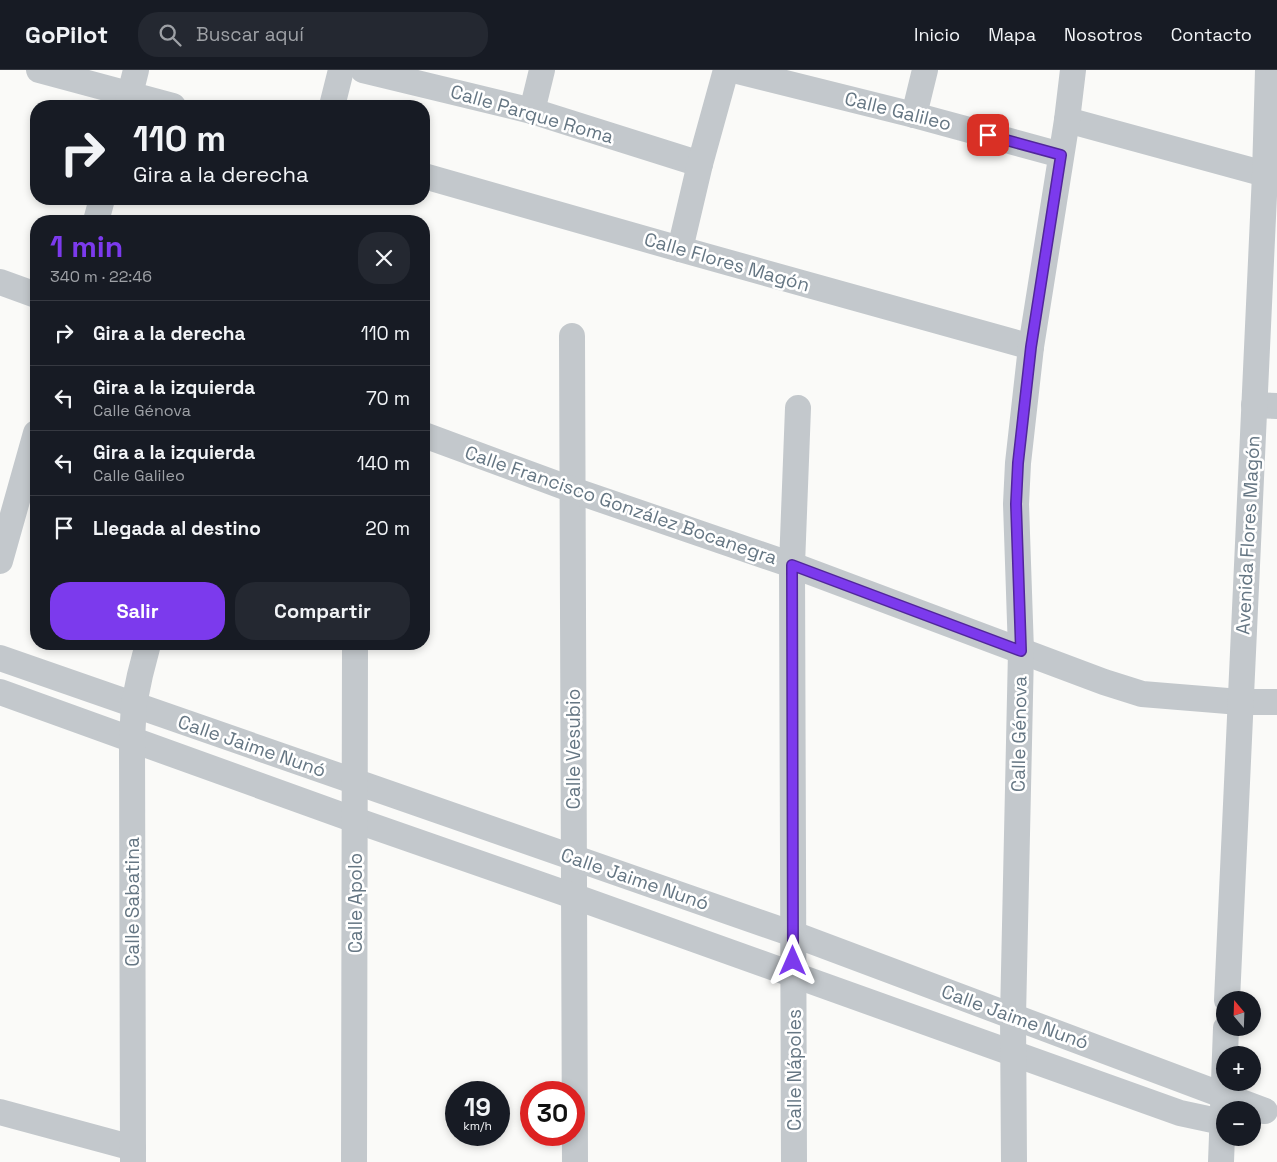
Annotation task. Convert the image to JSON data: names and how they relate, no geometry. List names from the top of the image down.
{
  "streets": {
    "street": [
      "Calle Galileo",
      "Calle Parque Roma",
      "Calle Flores Magón",
      "Calle Francisco González Bocanegra",
      "Avenida Flores Magón",
      "Calle Génova",
      "Calle Jaime Nunó",
      "Calle Vesubio",
      "Calle Sabatina",
      "Calle Apolo",
      "Calle Nápoles"
    ]
  },
  "crossings": [
    ["Calle Galileo", "Calle Génova"],
    ["Calle Flores Magón", "Calle Génova"],
    ["Calle Francisco González Bocanegra", "Avenida Flores Magón"],
    ["Calle Francisco González Bocanegra", "Calle Génova"],
    ["Calle Francisco González Bocanegra", "Calle Vesubio"],
    ["Calle Francisco González Bocanegra", "Calle Nápoles"],
    ["Calle Génova", "Calle Jaime Nunó"],
    ["Calle Jaime Nunó", "Calle Vesubio"],
    ["Calle Jaime Nunó", "Calle Sabatina"],
    ["Calle Jaime Nunó", "Calle Apolo"],
    ["Calle Jaime Nunó", "Calle Nápoles"]
  ],
  "north": "top",
  "page": {
    "header": "GoPilot",
    "search": "Buscar aquí",
    "nav": [
      "Inicio",
      "Mapa",
      "Nosotros",
      "Contacto"
    ],
    "turn": ["110 m", "Gira a la derecha"],
    "heading": ["1 min", "340 m · 22:46"],
    "list": [
      {
        "name": "Gira a la derecha",
        "value": "110 m"
      },
      {
        "name": "Gira a la izquierda",
        "note": "Calle Génova",
        "value": "70 m"
      },
      {
        "name": "Gira a la izquierda",
        "note": "Calle Galileo",
        "value": "140 m"
      },
      {
        "name": "Llegada al destino",
        "value": "20 m"
      }
    ],
    "buttons": ["Salir", "Compartir"],
    "map_buttons": ["+", "−"],
    "speed": "19 km/h",
    "limit": "30"
  }
}
